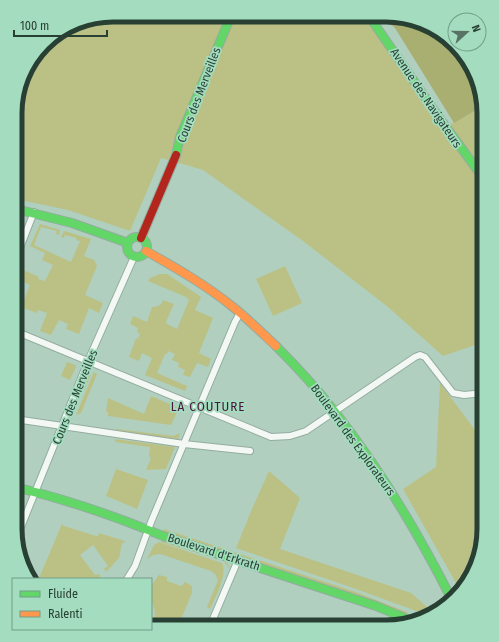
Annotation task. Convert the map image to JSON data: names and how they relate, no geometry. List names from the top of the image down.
{
  "streets": {
    "street": [
      "Cours des Merveilles",
      "Avenue des Navigateurs",
      "Boulevard des Explorateurs",
      "Boulevard d'Erkrath"
    ]
  },
  "crossings": [
    ["Cours des Merveilles", "Boulevard des Explorateurs"],
    ["Cours des Merveilles", "Boulevard d'Erkrath"]
  ],
  "districts": ["LA COUTURE"],
  "legend": ["Fluide", "Ralenti"],
  "scale_bar": "100 m",
  "north": "right"
}
